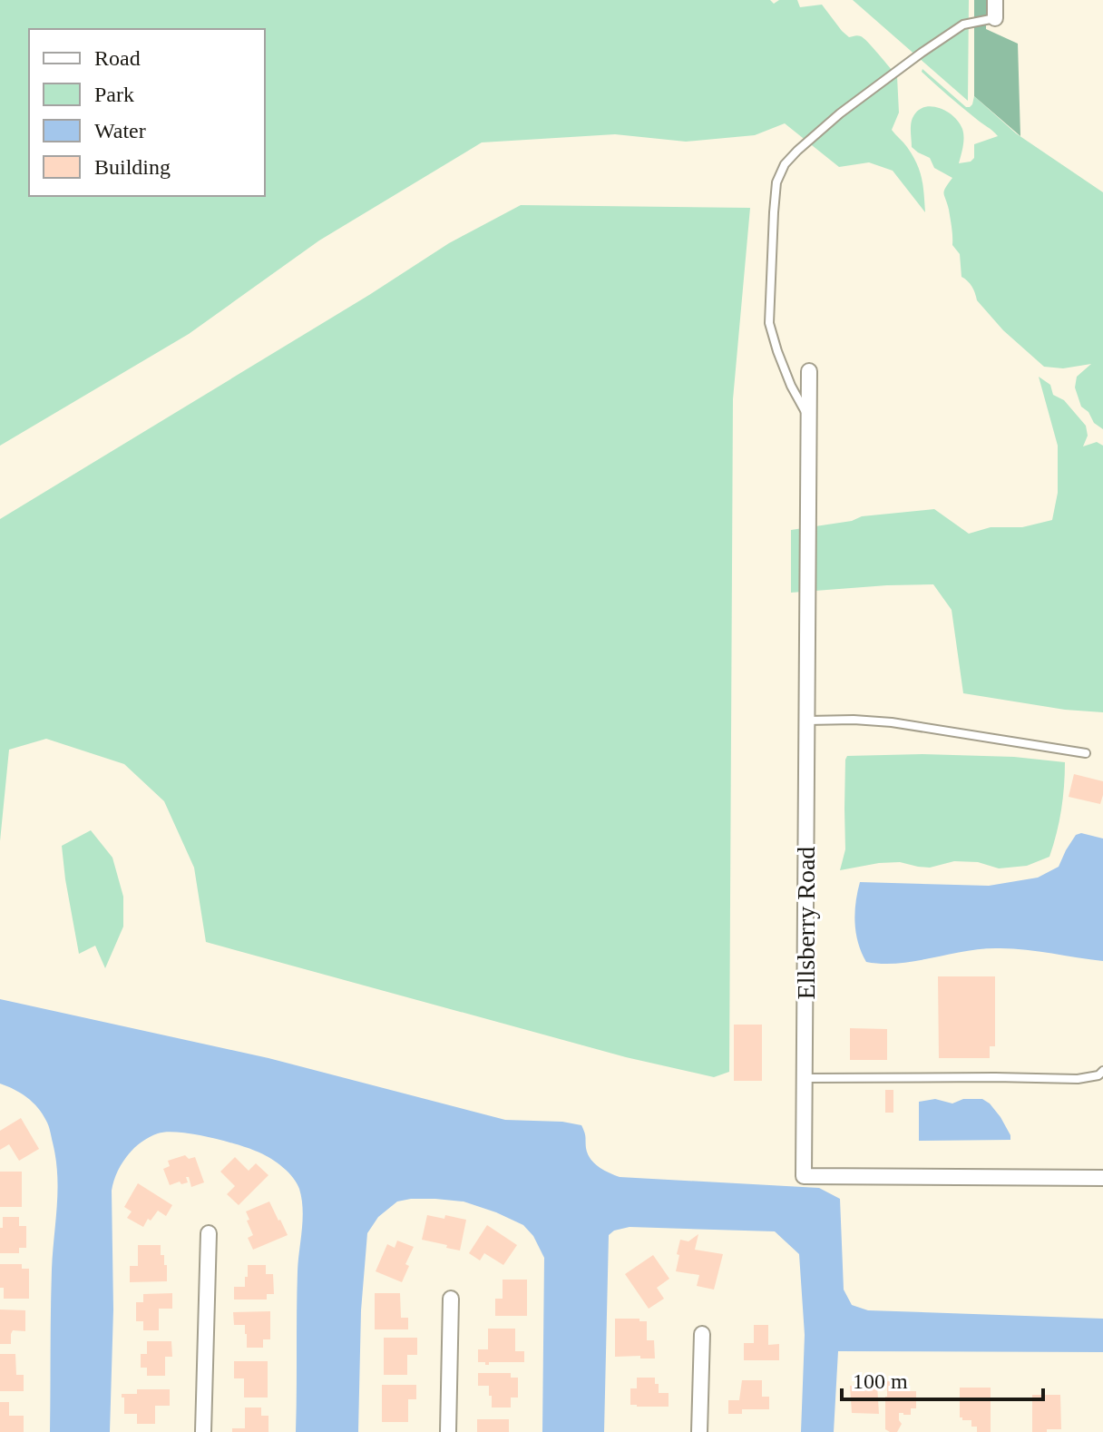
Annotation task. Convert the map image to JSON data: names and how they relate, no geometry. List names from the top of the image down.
{
  "streets": {
    "street": ["Ellsberry Road"]
  },
  "legend": [
    "Road",
    "Park",
    "Water",
    "Building"
  ],
  "scale_bar": "100 m"
}
